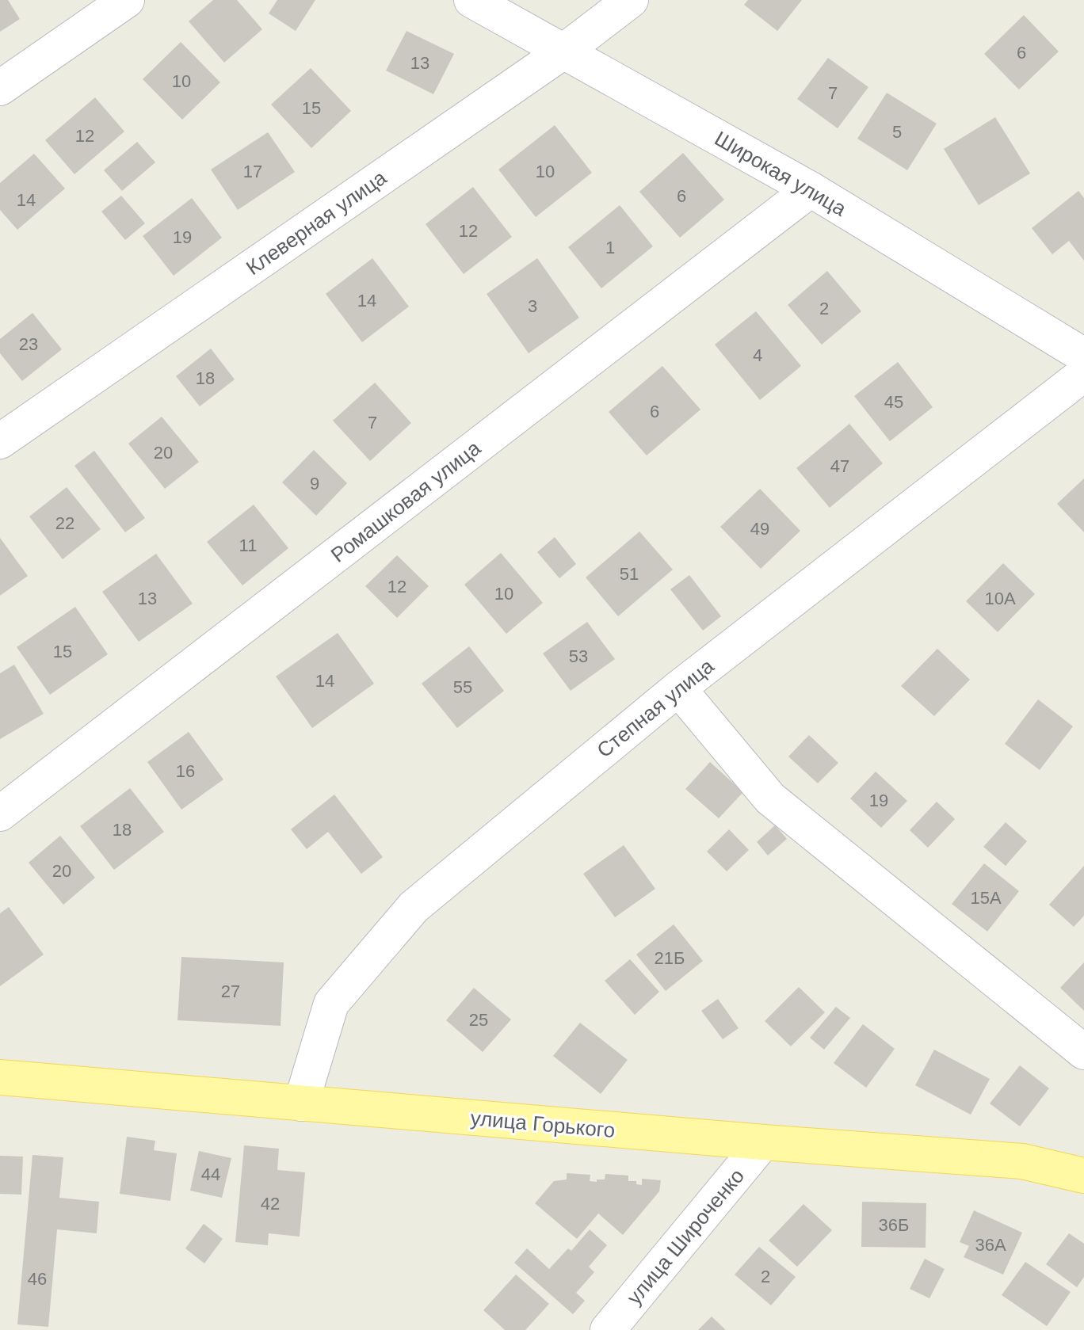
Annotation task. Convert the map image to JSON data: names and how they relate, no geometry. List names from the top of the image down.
{
  "streets": {
    "main road": ["улица Горького"],
    "street": [
      "Широкая улица",
      "Клеверная улица",
      "Ромашковая улица",
      "Степная улица",
      "улица Широченко"
    ]
  },
  "crossings": [
    ["Широкая улица", "Клеверная улица"],
    ["Широкая улица", "Ромашковая улица"],
    ["Степная улица", "улица Горького"],
    ["улица Горького", "улица Широченко"]
  ],
  "house_numbers": [
    "6",
    "13",
    "10",
    "7",
    "15",
    "5",
    "12",
    "17",
    "10",
    "6",
    "14",
    "12",
    "19",
    "1",
    "14",
    "3",
    "2",
    "23",
    "4",
    "18",
    "45",
    "6",
    "7",
    "20",
    "47",
    "9",
    "22",
    "49",
    "11",
    "51",
    "12",
    "10",
    "13",
    "10А",
    "15",
    "53",
    "14",
    "55",
    "16",
    "19",
    "18",
    "20",
    "15А",
    "21Б",
    "27",
    "25",
    "44",
    "42",
    "36Б",
    "36А",
    "2",
    "46"
  ]
}
